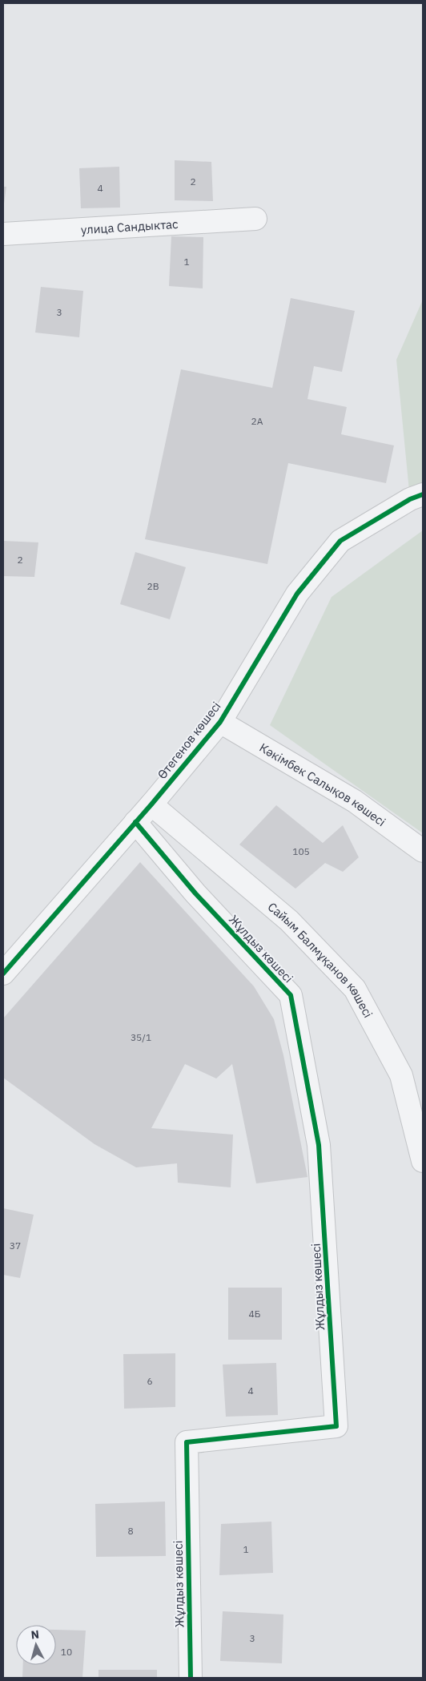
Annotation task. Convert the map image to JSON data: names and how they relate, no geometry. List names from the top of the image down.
{
  "streets": {
    "street": [
      "улица Сандыктас",
      "Өтегенов көшесі",
      "Кәкімбек Салықов көшесі",
      "Жұлдыз көшесі",
      "Сайым Балмұқанов көшесі"
    ]
  },
  "crossings": [
    ["Өтегенов көшесі", "Кәкімбек Салықов көшесі"],
    ["Өтегенов көшесі", "Жұлдыз көшесі"],
    ["Өтегенов көшесі", "Сайым Балмұқанов көшесі"]
  ],
  "house_numbers": [
    "2",
    "4",
    "1",
    "3",
    "2А",
    "2",
    "2В",
    "105",
    "35/1",
    "37",
    "4Б",
    "6",
    "4",
    "8",
    "1",
    "3",
    "10"
  ],
  "north": "top"
}
